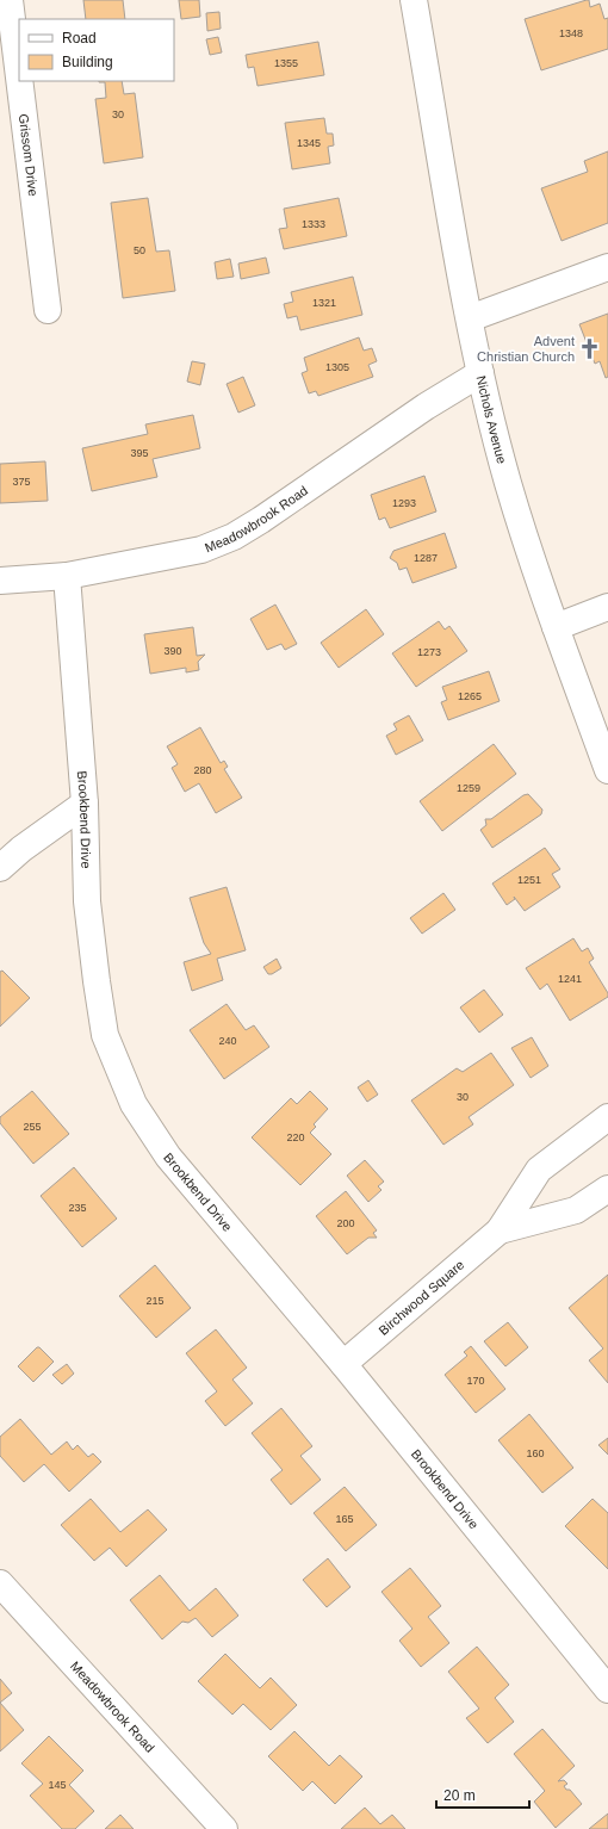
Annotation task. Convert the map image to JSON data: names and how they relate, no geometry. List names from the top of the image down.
{
  "streets": {
    "street": [
      "Grissom Drive",
      "Nichols Avenue",
      "Meadowbrook Road",
      "Brookbend Drive",
      "Birchwood Square"
    ]
  },
  "crossings": [
    ["Nichols Avenue", "Meadowbrook Road"],
    ["Meadowbrook Road", "Brookbend Drive"],
    ["Brookbend Drive", "Birchwood Square"]
  ],
  "places": {
    "church": ["Advent Christian Church"]
  },
  "house_numbers": [
    "1348",
    "1355",
    "30",
    "1345",
    "1333",
    "50",
    "1321",
    "1305",
    "395",
    "375",
    "1293",
    "1287",
    "390",
    "1273",
    "1265",
    "280",
    "1259",
    "1251",
    "1241",
    "240",
    "30",
    "255",
    "220",
    "235",
    "200",
    "215",
    "170",
    "160",
    "165",
    "145"
  ],
  "legend": ["Road", "Building"],
  "scale_bar": "20 m"
}
